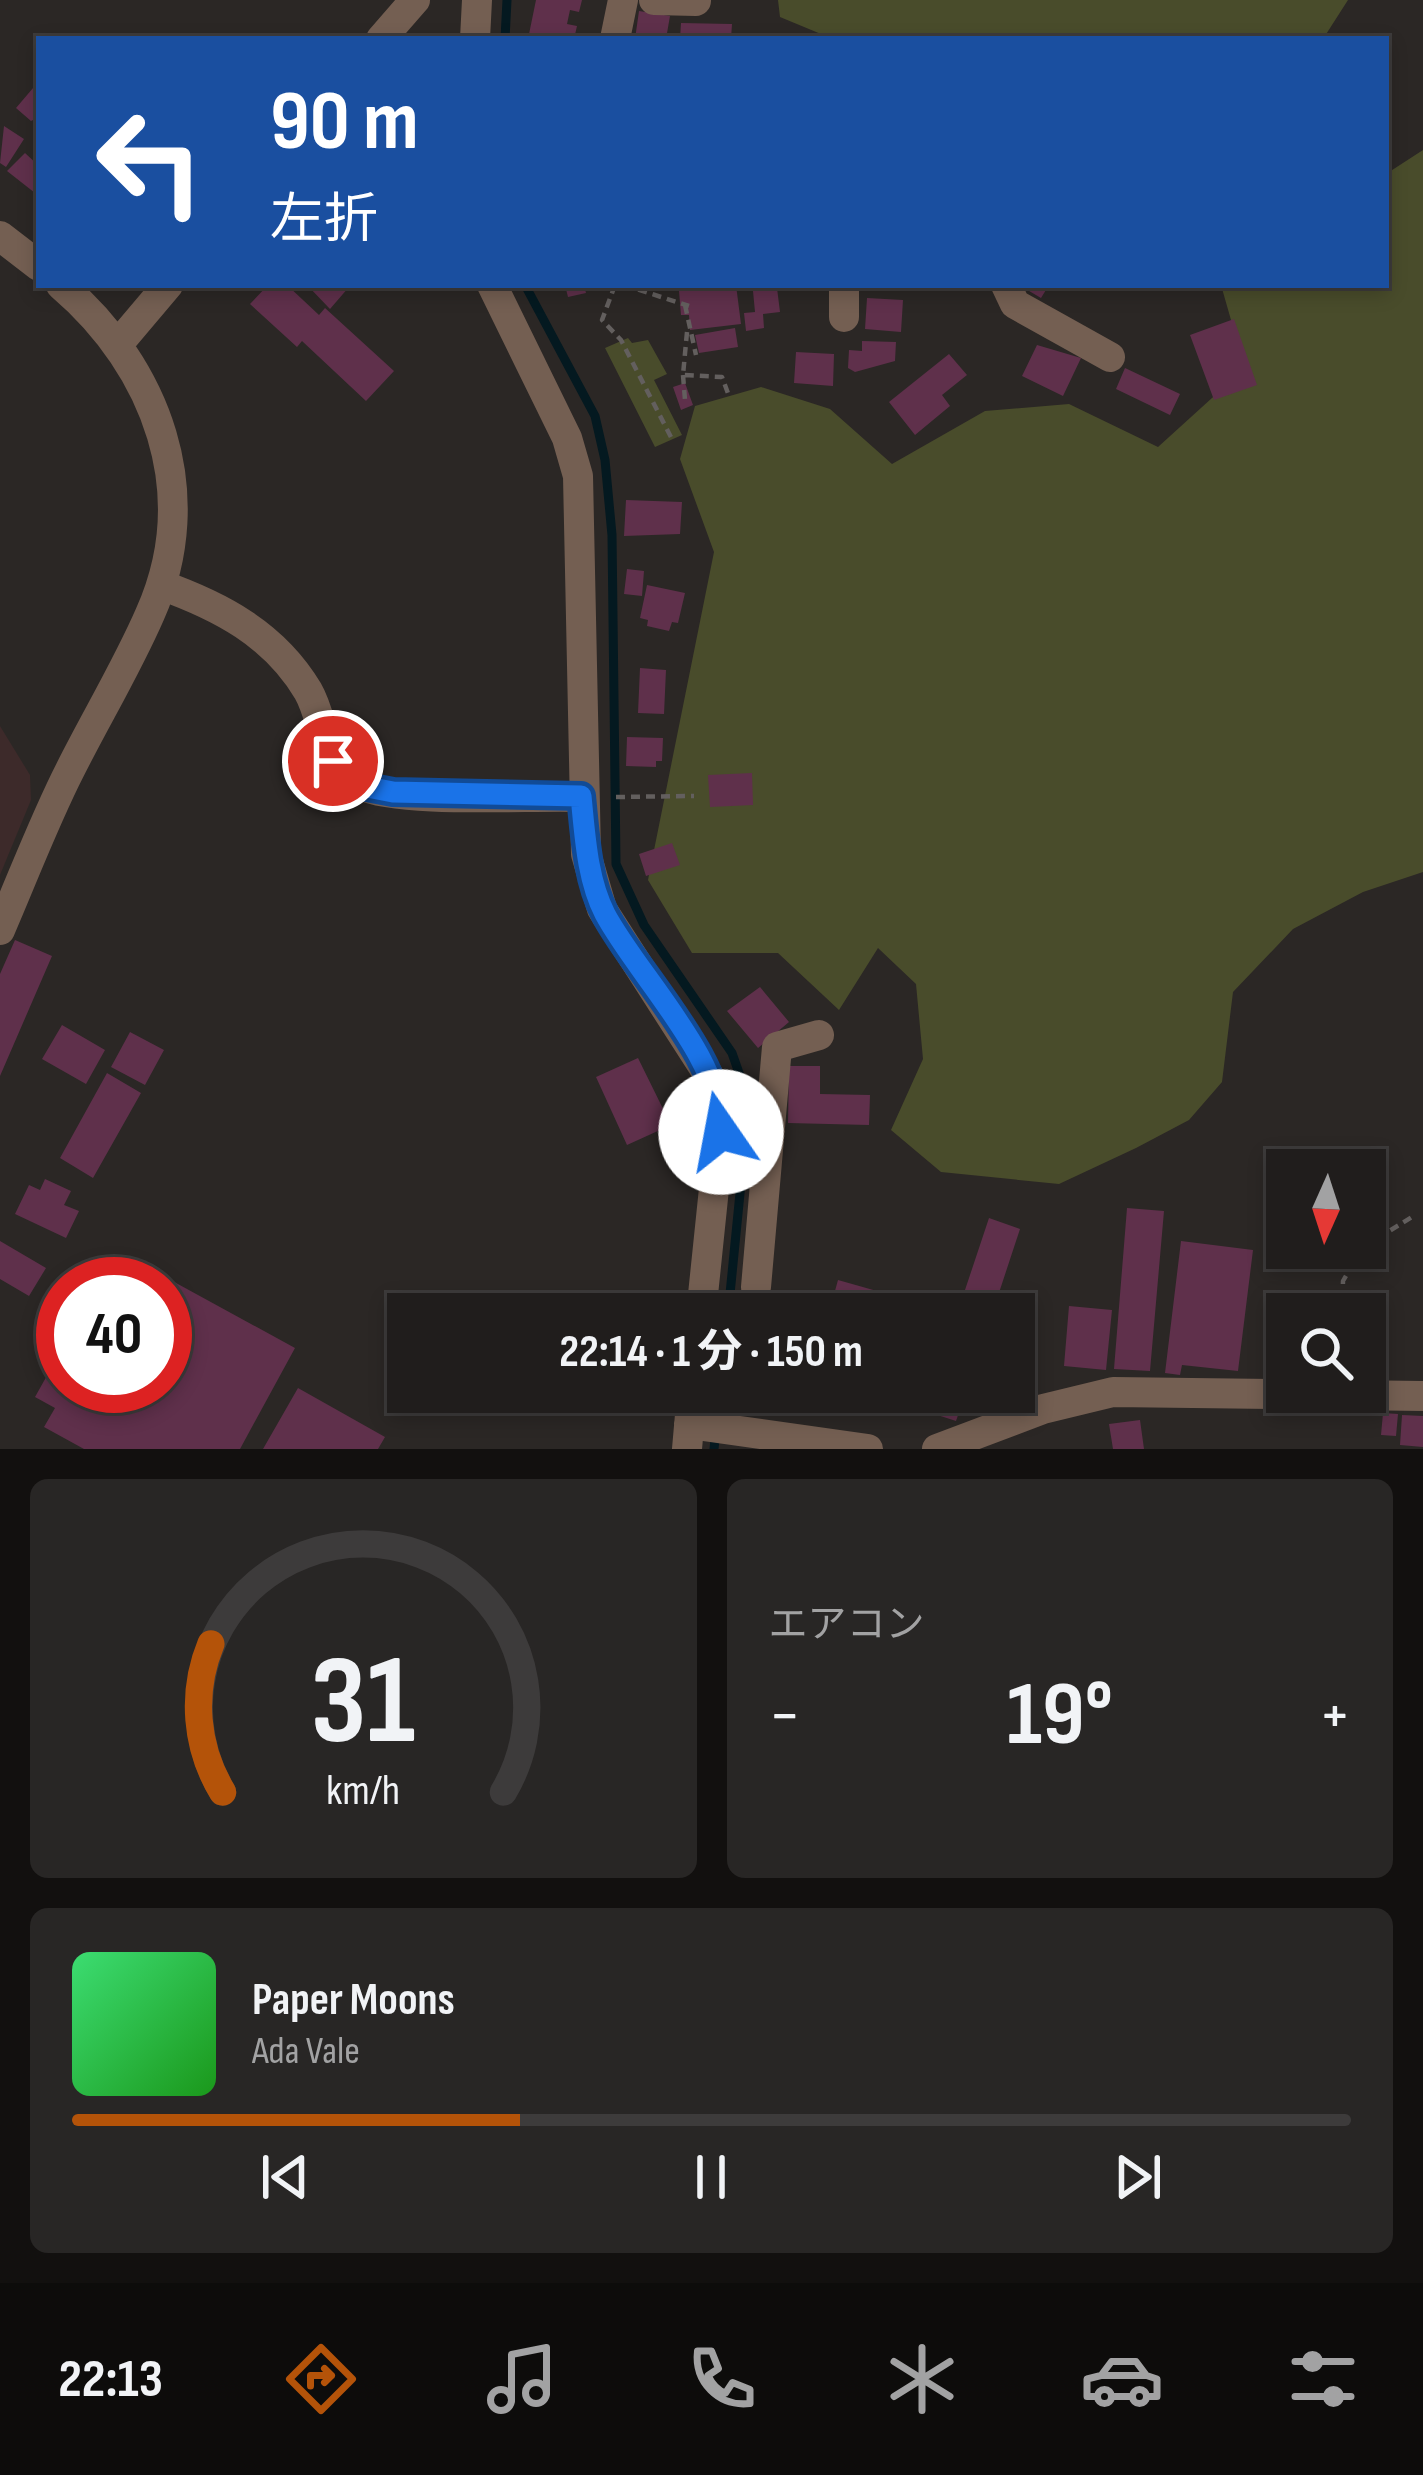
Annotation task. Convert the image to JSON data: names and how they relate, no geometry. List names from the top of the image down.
{
  "north": "bottom",
  "page": {
    "turn": ["90 m", "左折"],
    "limit": "40",
    "trip": "22:14 · 1 分 · 150 m",
    "tile": "エアコン",
    "heat": ["−", "19°", "+"],
    "song": ["Paper Moons", "Ada Vale"],
    "tabs": "22:13",
    "gauge": ["31", "km/h"]
  }
}
